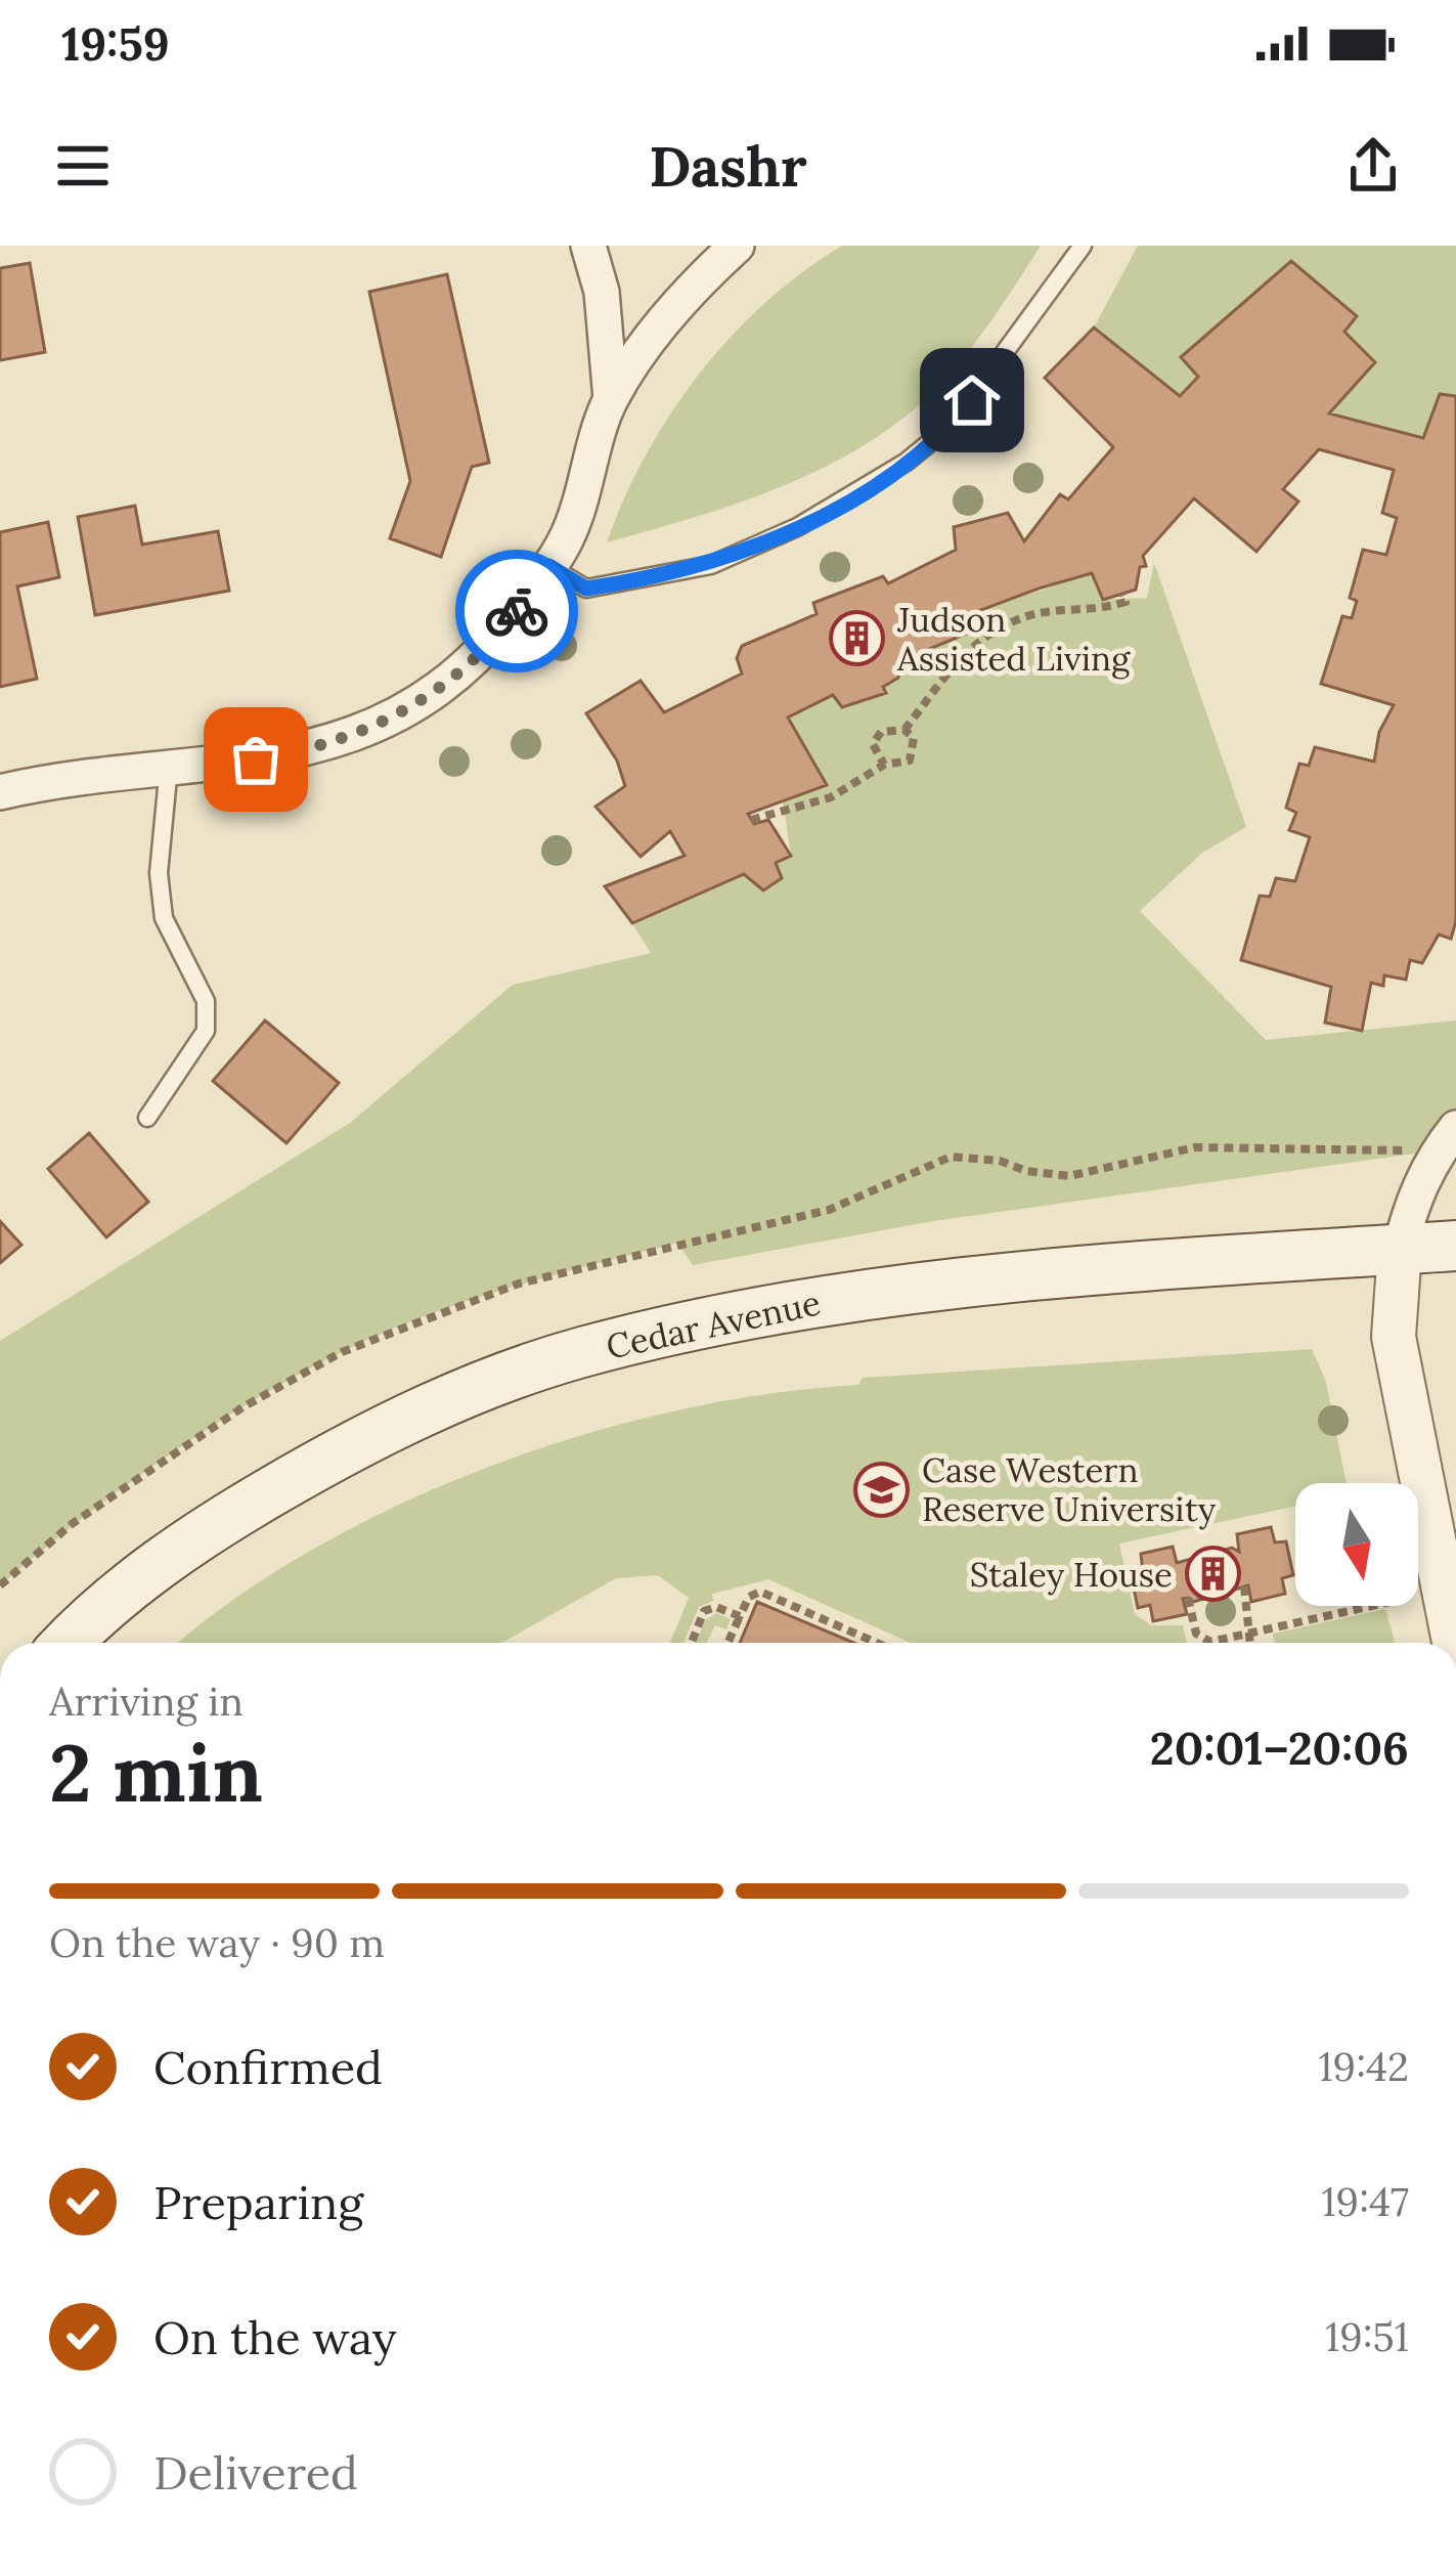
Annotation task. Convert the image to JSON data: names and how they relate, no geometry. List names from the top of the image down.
{
  "streets": {
    "main road": ["Cedar Avenue"]
  },
  "places": {
    "building": ["Judson Assisted Living", "Staley House"],
    "school or university": ["Case Western Reserve University"]
  },
  "north": "bottom",
  "page": {
    "status": "19:59",
    "header": "Dashr",
    "heading": ["2 min", "Arriving in", "20:01–20:06"],
    "bar": "On the way · 90 m",
    "list": [
      ["Confirmed", "19:42"],
      ["Preparing", "19:47"],
      ["On the way", "19:51"],
      "Delivered"
    ]
  }
}
